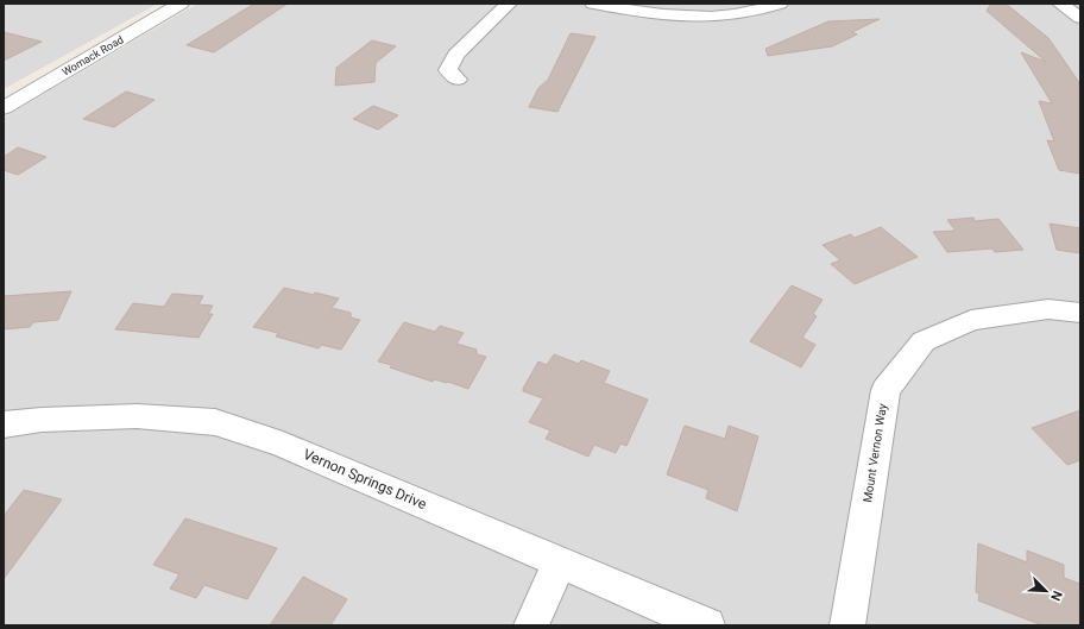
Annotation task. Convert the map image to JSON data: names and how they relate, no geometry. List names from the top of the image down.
{
  "streets": {
    "street": ["Womack Road", "Mount Vernon Way", "Vernon Springs Drive"]
  },
  "north": "bottom right"
}
